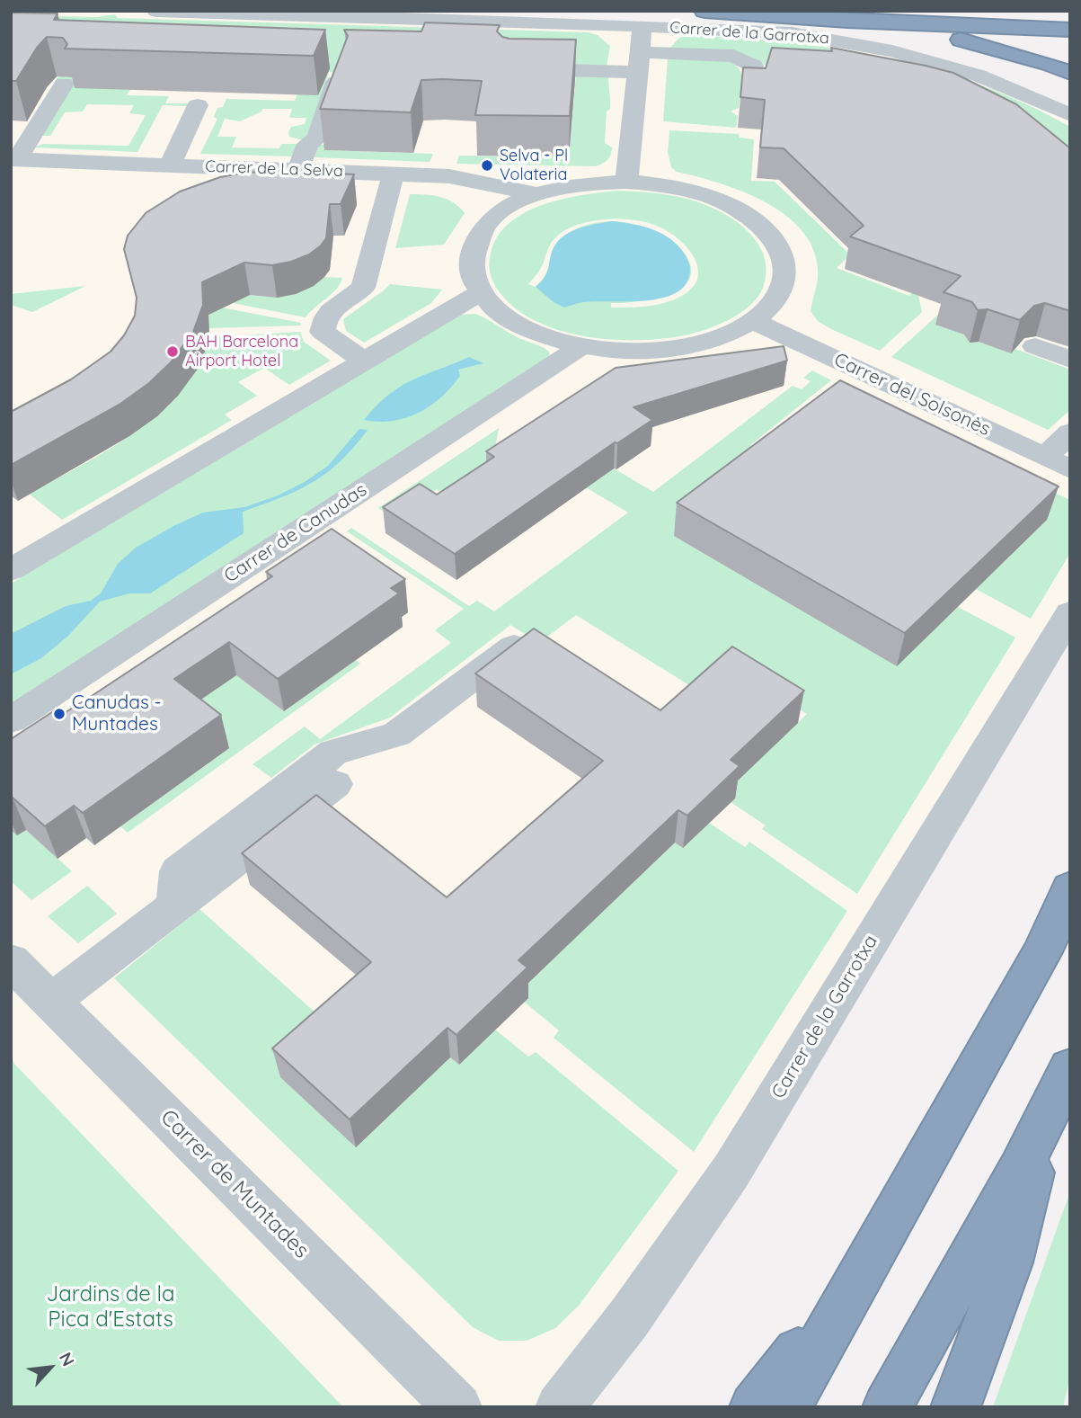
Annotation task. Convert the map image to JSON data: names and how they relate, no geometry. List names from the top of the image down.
{
  "streets": {
    "street": [
      "Carrer de la Garrotxa",
      "Carrer de La Selva",
      "Carrer del Solsonès",
      "Carrer de Canudas",
      "Carrer de Muntades"
    ]
  },
  "parks": ["Jardins de la Pica d'Estats"],
  "places": ["Selva - Pl Volateria", "BAH Barcelona Airport Hotel", "Canudas - Muntades"],
  "north": "top right"
}
